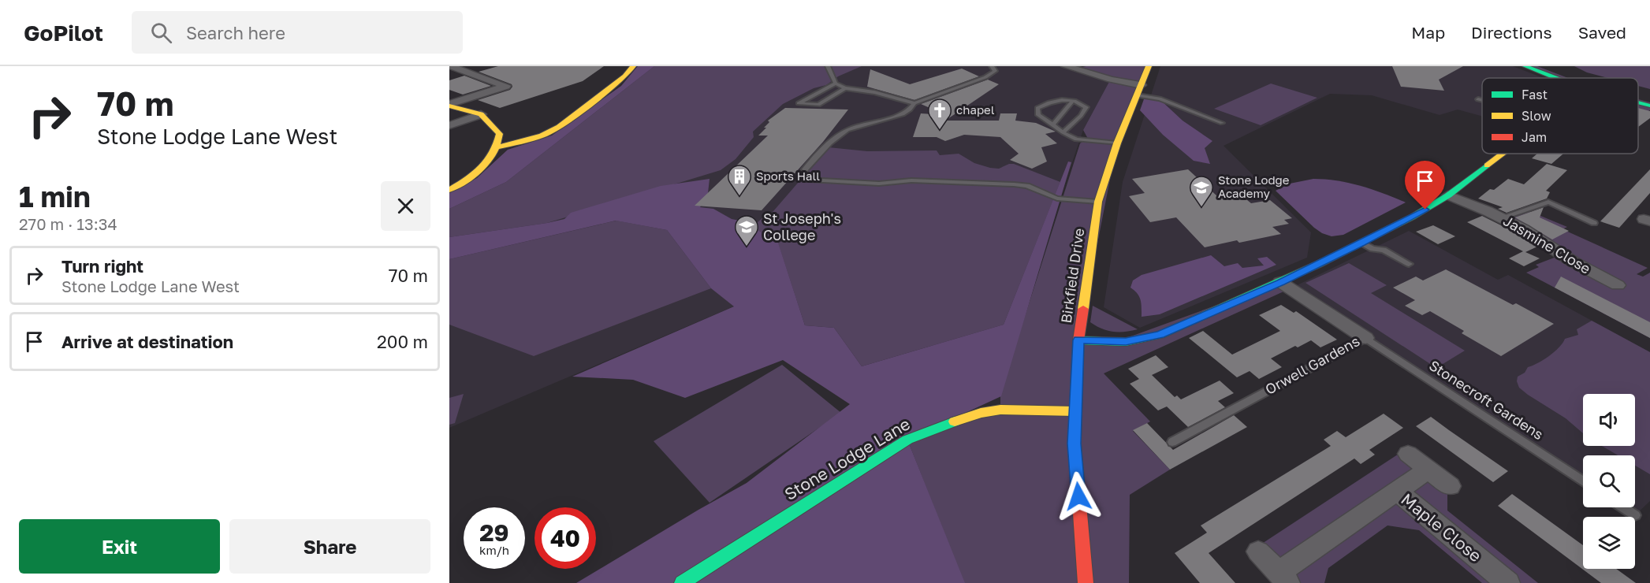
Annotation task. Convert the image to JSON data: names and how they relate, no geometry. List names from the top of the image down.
{
  "streets": {
    "street": [
      "Jasmine Close",
      "Birkfield Drive",
      "Orwell Gardens",
      "Stone Lodge Lane",
      "Maple Close"
    ],
    "lane": ["Stonecroft Gardens"]
  },
  "crossings": [
    ["Birkfield Drive", "Stone Lodge Lane"],
    ["Orwell Gardens", "Stonecroft Gardens"]
  ],
  "places": {
    "church": ["chapel"],
    "building": ["Sports Hall"],
    "school or university": ["Stone Lodge Academy", "St Joseph's College"]
  },
  "legend": ["Fast", "Slow", "Jam"],
  "page": {
    "header": "GoPilot",
    "search": "Search here",
    "nav": ["Map", "Directions", "Saved"],
    "turn": ["70 m", "Stone Lodge Lane West"],
    "heading": ["1 min", "270 m · 13:34"],
    "list": [
      {
        "name": "Turn right",
        "note": "Stone Lodge Lane West",
        "value": "70 m"
      },
      {
        "name": "Arrive at destination",
        "value": "200 m"
      }
    ],
    "speed": "29 km/h",
    "limit": "40",
    "buttons": ["Exit", "Share"]
  }
}
